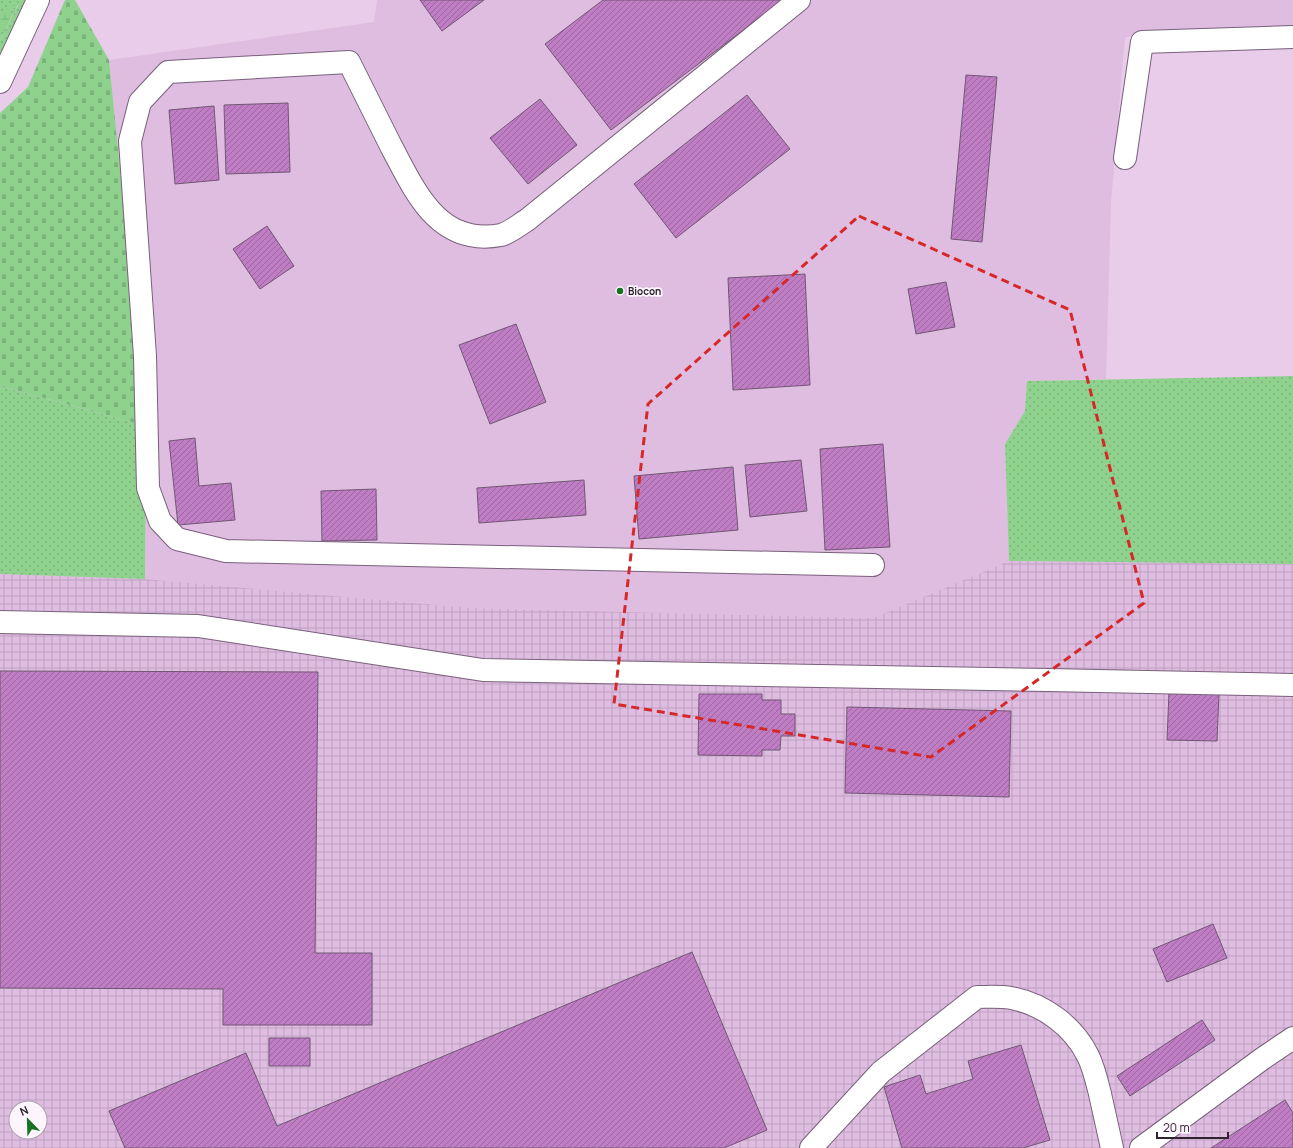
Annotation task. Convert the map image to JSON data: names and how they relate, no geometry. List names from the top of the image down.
{
  "places": ["Biocon"],
  "scale_bar": "20 m",
  "north": "top left"
}
